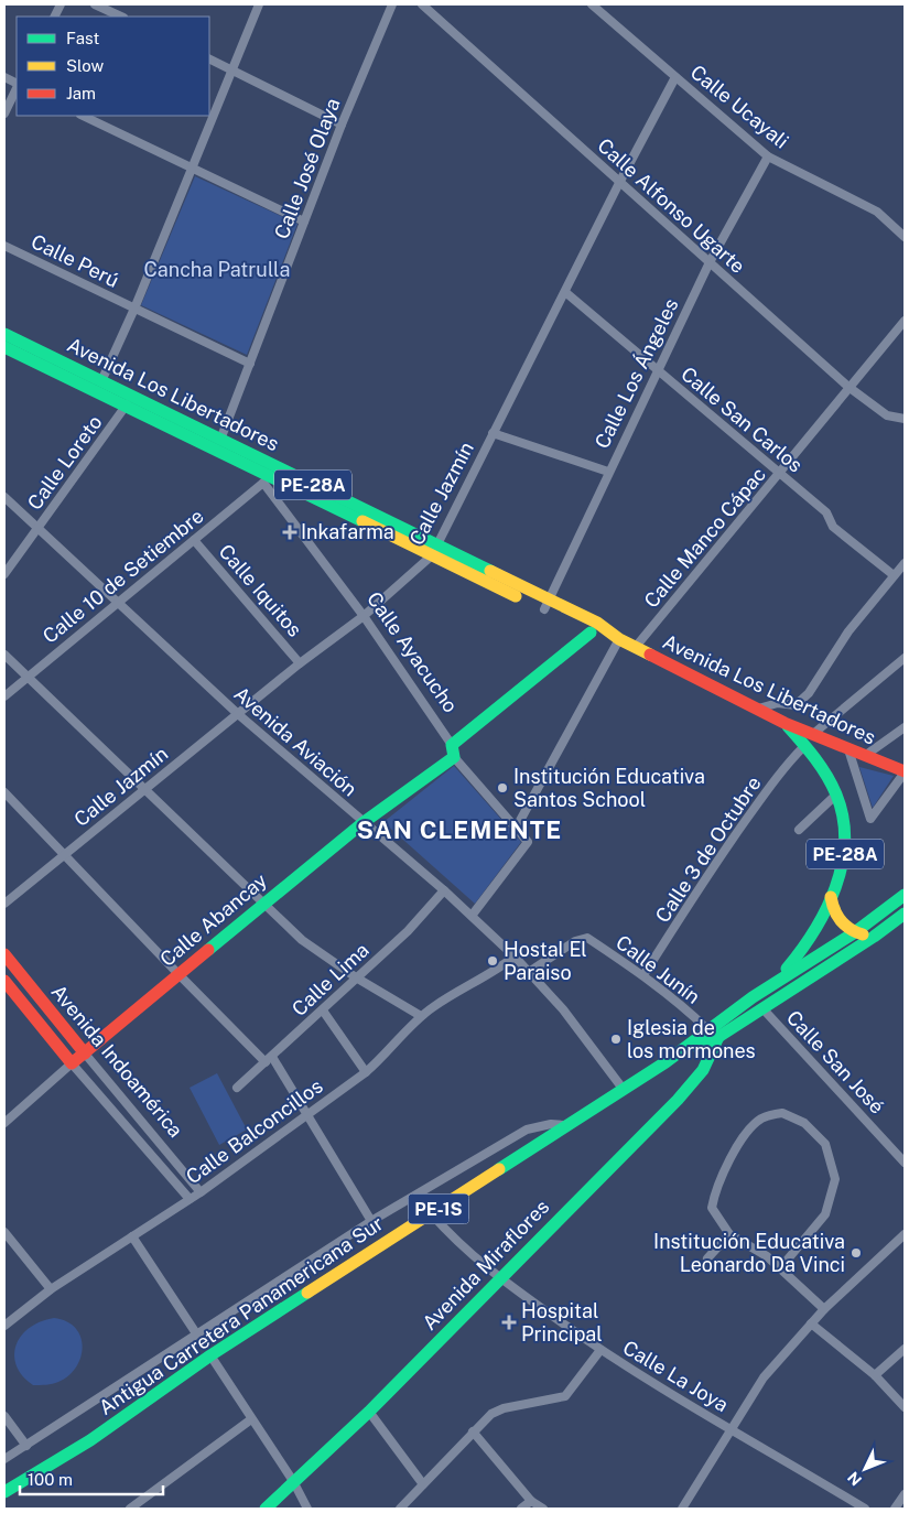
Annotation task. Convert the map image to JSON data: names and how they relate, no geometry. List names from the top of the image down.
{
  "streets": {
    "main road": [
      "Avenida Los Libertadores",
      "PE-28A",
      "Calle Abancay",
      "Avenida Indoamérica",
      "PE-1S",
      "Avenida Miraflores",
      "Antigua Carretera Panamericana Sur"
    ],
    "street": [
      "Calle Ucayali",
      "Calle José Olaya",
      "Calle Alfonso Ugarte",
      "Calle Perú",
      "Calle Los Ángeles",
      "Calle San Carlos",
      "Calle Loreto",
      "Calle Jazmín",
      "Calle Manco Cápac",
      "Calle 10 de Setiembre",
      "Calle Iquitos",
      "Calle Ayacucho",
      "Avenida Aviación",
      "Calle 3 de Octubre",
      "Calle Junín",
      "Calle Lima",
      "Calle San José",
      "Calle Balconcillos",
      "Calle La Joya"
    ]
  },
  "crossings": [
    ["Calle Ucayali", "Calle Los Ángeles"],
    ["Calle Ucayali", "Calle Jazmín"],
    ["Calle José Olaya", "Calle Perú"],
    ["Calle José Olaya", "Avenida Los Libertadores"],
    ["Calle Alfonso Ugarte", "Calle Los Ángeles"],
    ["Calle Alfonso Ugarte", "Calle Jazmín"],
    ["Calle Alfonso Ugarte", "Calle Manco Cápac"],
    ["Calle Los Ángeles", "Avenida Los Libertadores"],
    ["Calle Los Ángeles", "Calle San Carlos"],
    ["Avenida Los Libertadores", "Calle Loreto"],
    ["Avenida Los Libertadores", "PE-28A"],
    ["Avenida Los Libertadores", "Calle Jazmín"],
    ["Avenida Los Libertadores", "Calle Manco Cápac"],
    ["Avenida Los Libertadores", "Calle 10 de Setiembre"],
    ["Avenida Los Libertadores", "Calle Ayacucho"],
    ["Avenida Los Libertadores", "Calle Abancay"],
    ["Calle San Carlos", "Calle Jazmín"],
    ["Calle San Carlos", "Calle Manco Cápac"],
    ["Calle Loreto", "Avenida Aviación"],
    ["PE-28A", "Calle 3 de Octubre"],
    ["PE-28A", "Antigua Carretera Panamericana Sur"],
    ["Calle Jazmín", "Calle Iquitos"],
    ["Calle Jazmín", "Calle Ayacucho"],
    ["Calle Jazmín", "Avenida Aviación"],
    ["Calle 10 de Setiembre", "Calle Iquitos"],
    ["Calle 10 de Setiembre", "Calle Ayacucho"],
    ["Calle 10 de Setiembre", "Avenida Aviación"],
    ["Calle Ayacucho", "Avenida Aviación"],
    ["Calle Ayacucho", "Calle Abancay"],
    ["Avenida Aviación", "Calle Abancay"],
    ["Avenida Aviación", "Calle Junín"],
    ["Avenida Aviación", "Calle Lima"],
    ["Avenida Aviación", "Calle Balconcillos"],
    ["Avenida Aviación", "Antigua Carretera Panamericana Sur"],
    ["Calle 3 de Octubre", "Calle Junín"],
    ["Calle Abancay", "Avenida Indoamérica"],
    ["Calle Junín", "Avenida Miraflores"],
    ["Calle Junín", "Antigua Carretera Panamericana Sur"],
    ["Avenida Indoamérica", "Calle Balconcillos"],
    ["Calle San José", "Antigua Carretera Panamericana Sur"],
    ["Avenida Miraflores", "Antigua Carretera Panamericana Sur"],
    ["Avenida Miraflores", "Calle La Joya"],
    ["Antigua Carretera Panamericana Sur", "Calle La Joya"]
  ],
  "districts": ["SAN CLEMENTE"],
  "parks": ["Cancha Patrulla"],
  "places": {
    "health": ["Inkafarma", "Hospital Principal"],
    "other": [
      "Institución Educativa Santos School",
      "Hostal El Paraiso",
      "Iglesia de los mormones",
      "Institución Educativa Leonardo Da Vinci"
    ]
  },
  "legend": ["Fast", "Slow", "Jam"],
  "scale_bar": "100 m",
  "north": "bottom left"
}
